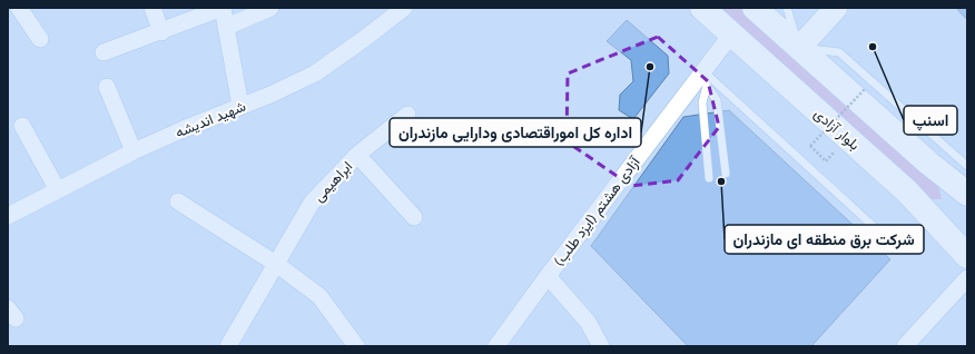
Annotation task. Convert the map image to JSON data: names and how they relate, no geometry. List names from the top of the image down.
{
  "streets": {
    "main road": ["بلوار آزادی"],
    "street": ["شهید اندیشه", "ابراهیمی", "آزادی هشتم (ایزد طلب)"]
  },
  "crossings": [
    ["بلوار آزادی", "آزادی هشتم (ایزد طلب)"]
  ],
  "places": ["اسنپ", "اداره کل اموراقتصادی ودارایی مازندران", "شرکت برق منطقه ای مازندران"]
}
